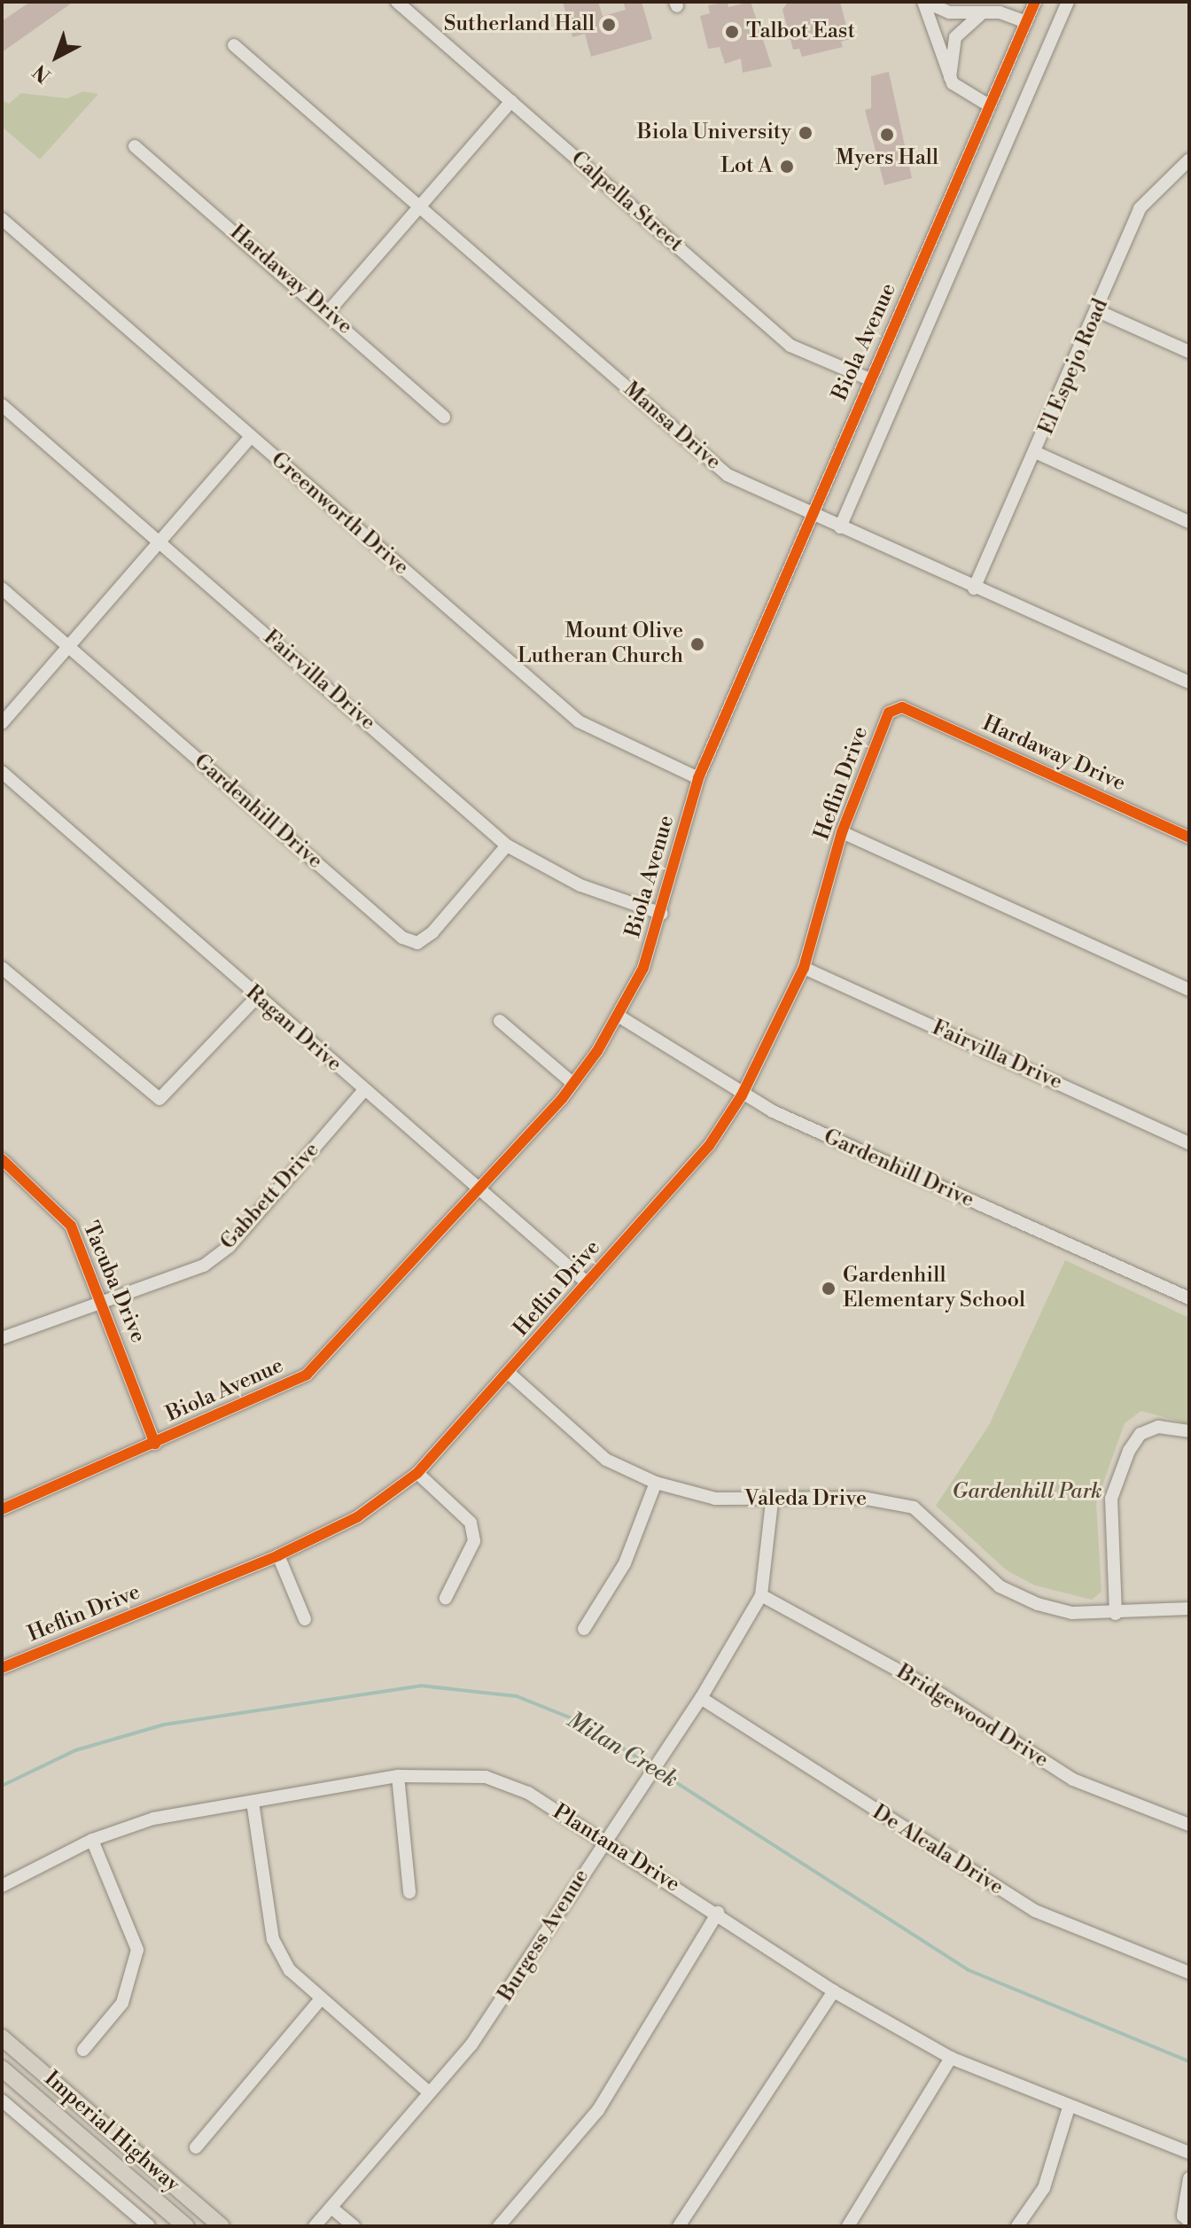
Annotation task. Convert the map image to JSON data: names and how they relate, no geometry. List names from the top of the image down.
{
  "streets": {
    "main road": ["Imperial Highway"],
    "street": [
      "Calpella Street",
      "Hardaway Drive",
      "Biola Avenue",
      "El Espejo Road",
      "Mansa Drive",
      "Greenworth Drive",
      "Fairvilla Drive",
      "Heflin Drive",
      "Gardenhill Drive",
      "Ragan Drive",
      "Gabbett Drive",
      "Tacuba Drive",
      "Valeda Drive",
      "Bridgewood Drive",
      "Plantana Drive",
      "De Alcala Drive",
      "Burgess Avenue"
    ]
  },
  "crossings": [
    ["Calpella Street", "Biola Avenue"],
    ["Hardaway Drive", "Heflin Drive"],
    ["Biola Avenue", "Mansa Drive"],
    ["Biola Avenue", "Greenworth Drive"],
    ["Biola Avenue", "Fairvilla Drive"],
    ["Biola Avenue", "Gardenhill Drive"],
    ["Biola Avenue", "Ragan Drive"],
    ["Biola Avenue", "Tacuba Drive"],
    ["El Espejo Road", "Mansa Drive"],
    ["Fairvilla Drive", "Heflin Drive"],
    ["Fairvilla Drive", "Gardenhill Drive"],
    ["Heflin Drive", "Gardenhill Drive"],
    ["Heflin Drive", "Ragan Drive"],
    ["Heflin Drive", "Valeda Drive"],
    ["Ragan Drive", "Gabbett Drive"],
    ["Gabbett Drive", "Tacuba Drive"],
    ["Valeda Drive", "Burgess Avenue"],
    ["Bridgewood Drive", "Burgess Avenue"],
    ["Plantana Drive", "Burgess Avenue"],
    ["De Alcala Drive", "Burgess Avenue"]
  ],
  "water": ["Milan Creek"],
  "parks": ["Gardenhill Park"],
  "places": [
    "Sutherland Hall",
    "Talbot East",
    "Biola University",
    "Myers Hall",
    "Lot A",
    "Mount Olive Lutheran Church",
    "Gardenhill Elementary School"
  ],
  "north": "bottom left"
}
